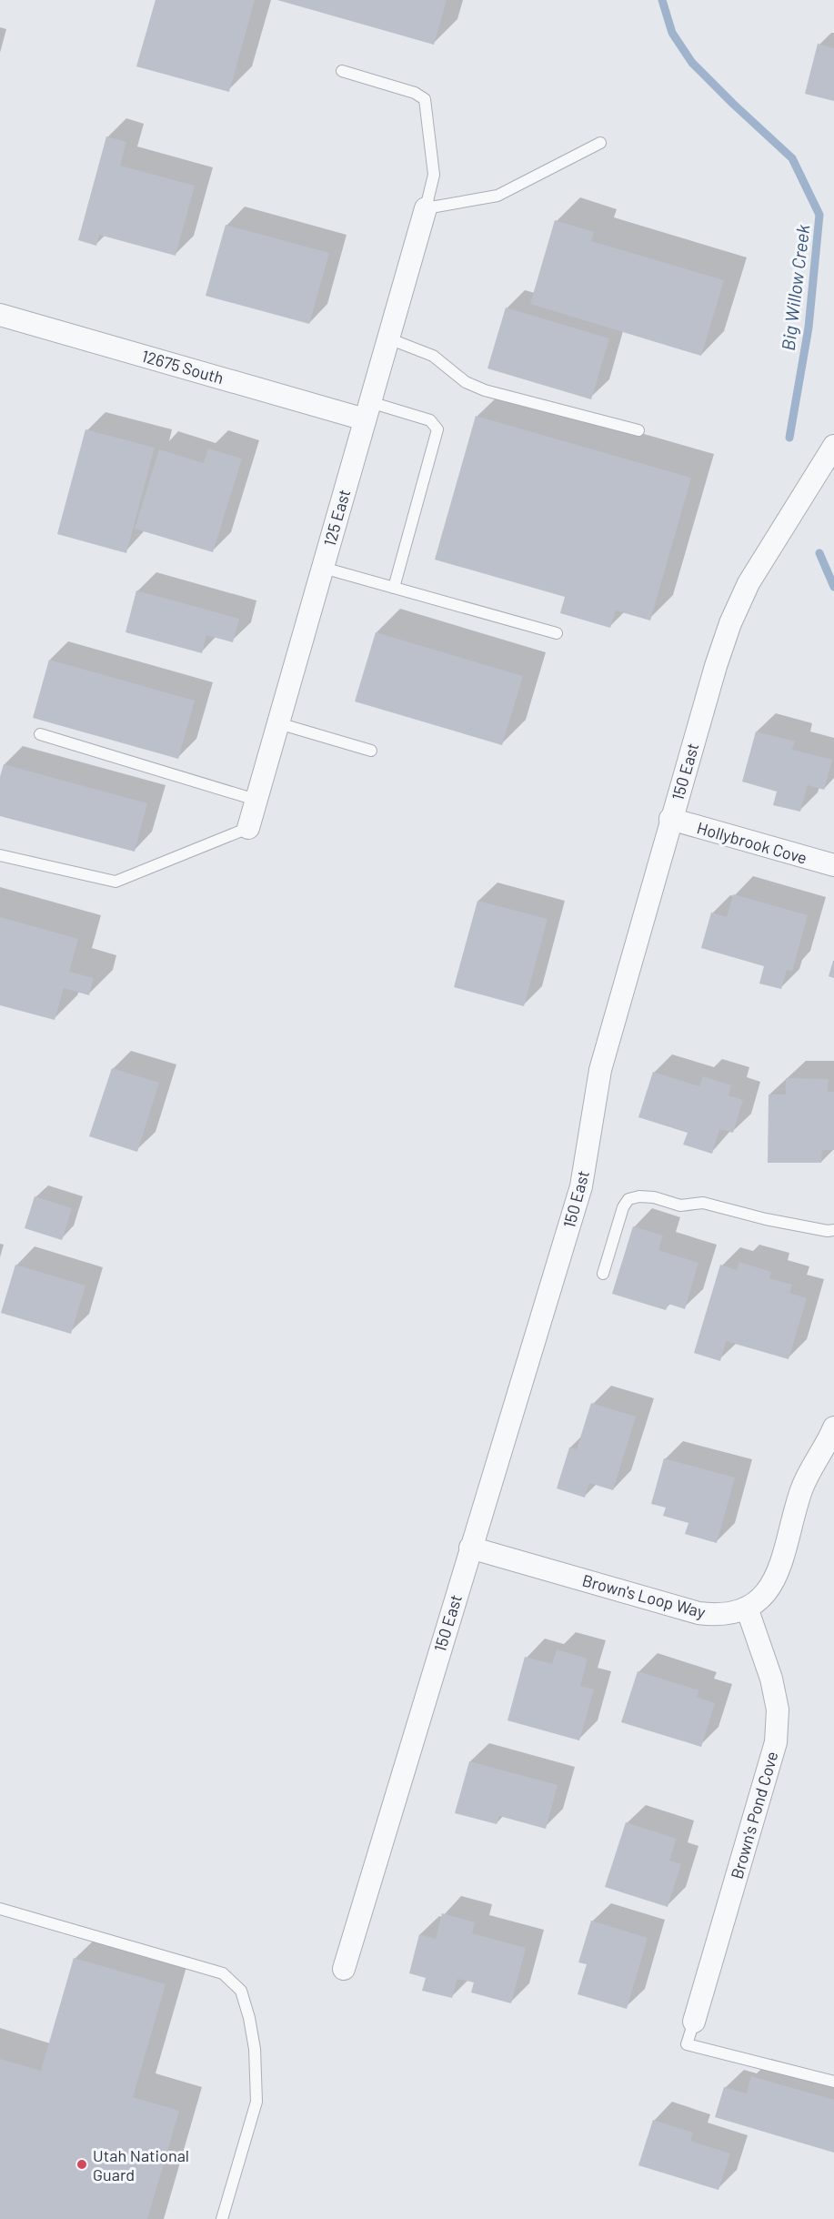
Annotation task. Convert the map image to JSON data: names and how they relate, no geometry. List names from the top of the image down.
{
  "streets": {
    "street": [
      "12675 South",
      "125 East",
      "150 East",
      "Hollybrook Cove",
      "Brown's Loop Way",
      "Brown's Pond Cove"
    ]
  },
  "crossings": [
    ["12675 South", "125 East"],
    ["150 East", "Hollybrook Cove"],
    ["150 East", "Brown's Loop Way"],
    ["Brown's Loop Way", "Brown's Pond Cove"]
  ],
  "water": ["Big Willow Creek"],
  "places": ["Utah National Guard"]
}
